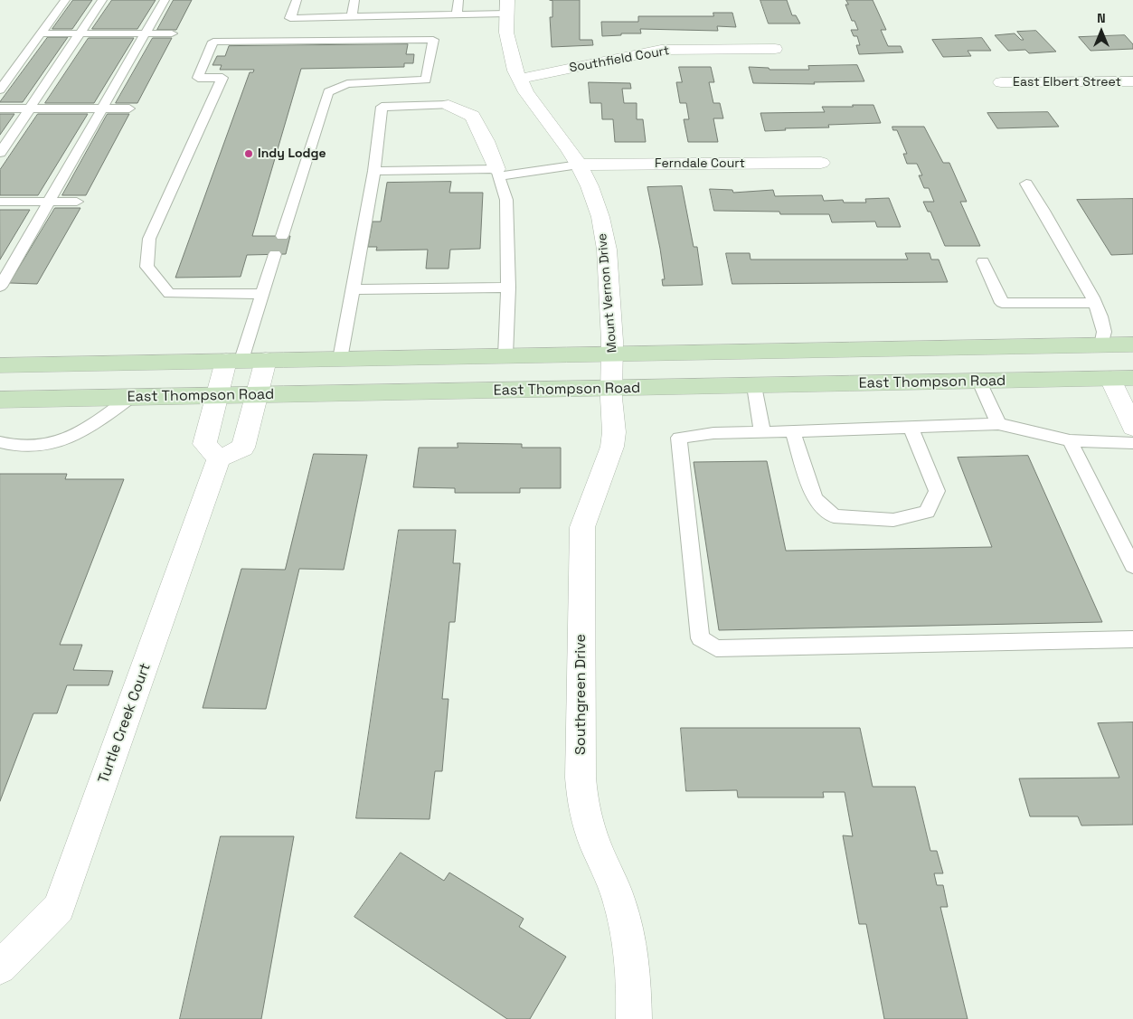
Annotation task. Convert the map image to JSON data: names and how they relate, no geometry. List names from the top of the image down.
{
  "streets": {
    "main road": ["East Thompson Road"],
    "street": [
      "Southfield Court",
      "East Elbert Street",
      "Ferndale Court",
      "Mount Vernon Drive",
      "Southgreen Drive",
      "Turtle Creek Court"
    ]
  },
  "crossings": [
    ["Southfield Court", "Mount Vernon Drive"],
    ["Ferndale Court", "Mount Vernon Drive"],
    ["Mount Vernon Drive", "East Thompson Road"],
    ["Mount Vernon Drive", "Southgreen Drive"],
    ["East Thompson Road", "Southgreen Drive"]
  ],
  "places": ["Indy Lodge"],
  "north": "top"
}
